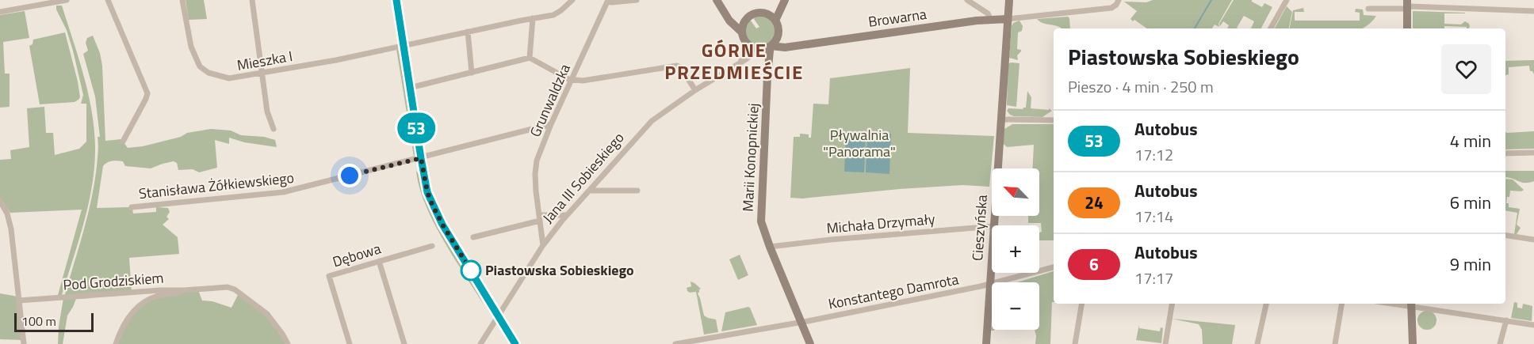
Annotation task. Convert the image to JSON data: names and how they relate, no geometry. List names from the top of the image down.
{
  "streets": {
    "street": [
      "Browarna",
      "Mieszka I",
      "Grunwaldzka",
      "Marii Konopnickiej",
      "Jana III Sobieskiego",
      "Stanisława Żółkiewskiego",
      "Michała Drzymały",
      "Cieszyńska",
      "Dębowa",
      "Pod Grodziskiem",
      "Konstantego Damrota"
    ]
  },
  "crossings": [
    ["Browarna", "Marii Konopnickiej"],
    ["Browarna", "Jana III Sobieskiego"],
    ["Browarna", "Cieszyńska"],
    ["Grunwaldzka", "Jana III Sobieskiego"],
    ["Grunwaldzka", "Stanisława Żółkiewskiego"],
    ["Marii Konopnickiej", "Jana III Sobieskiego"],
    ["Marii Konopnickiej", "Michała Drzymały"],
    ["Marii Konopnickiej", "Konstantego Damrota"],
    ["Cieszyńska", "Konstantego Damrota"]
  ],
  "districts": ["GÓRNE PRZEDMIEŚCIE"],
  "parks": ["Pływalnia \"Panorama\""],
  "places": ["Piastowska Sobieskiego"],
  "lines": ["bus line 53"],
  "scale_bar": "100 m",
  "north": "top left",
  "page": {
    "on_map": "53",
    "heading": ["Piastowska Sobieskiego", "Pieszo · 4 min · 250 m"],
    "list": [
      {
        "mark": "53",
        "name": "Autobus",
        "note": "17:12",
        "value": "4 min"
      },
      {
        "mark": "24",
        "name": "Autobus",
        "note": "17:14",
        "value": "6 min"
      },
      {
        "mark": "6",
        "name": "Autobus",
        "note": "17:17",
        "value": "9 min"
      }
    ],
    "map_buttons": ["+", "−"],
    "scale": "100 m"
  }
}
